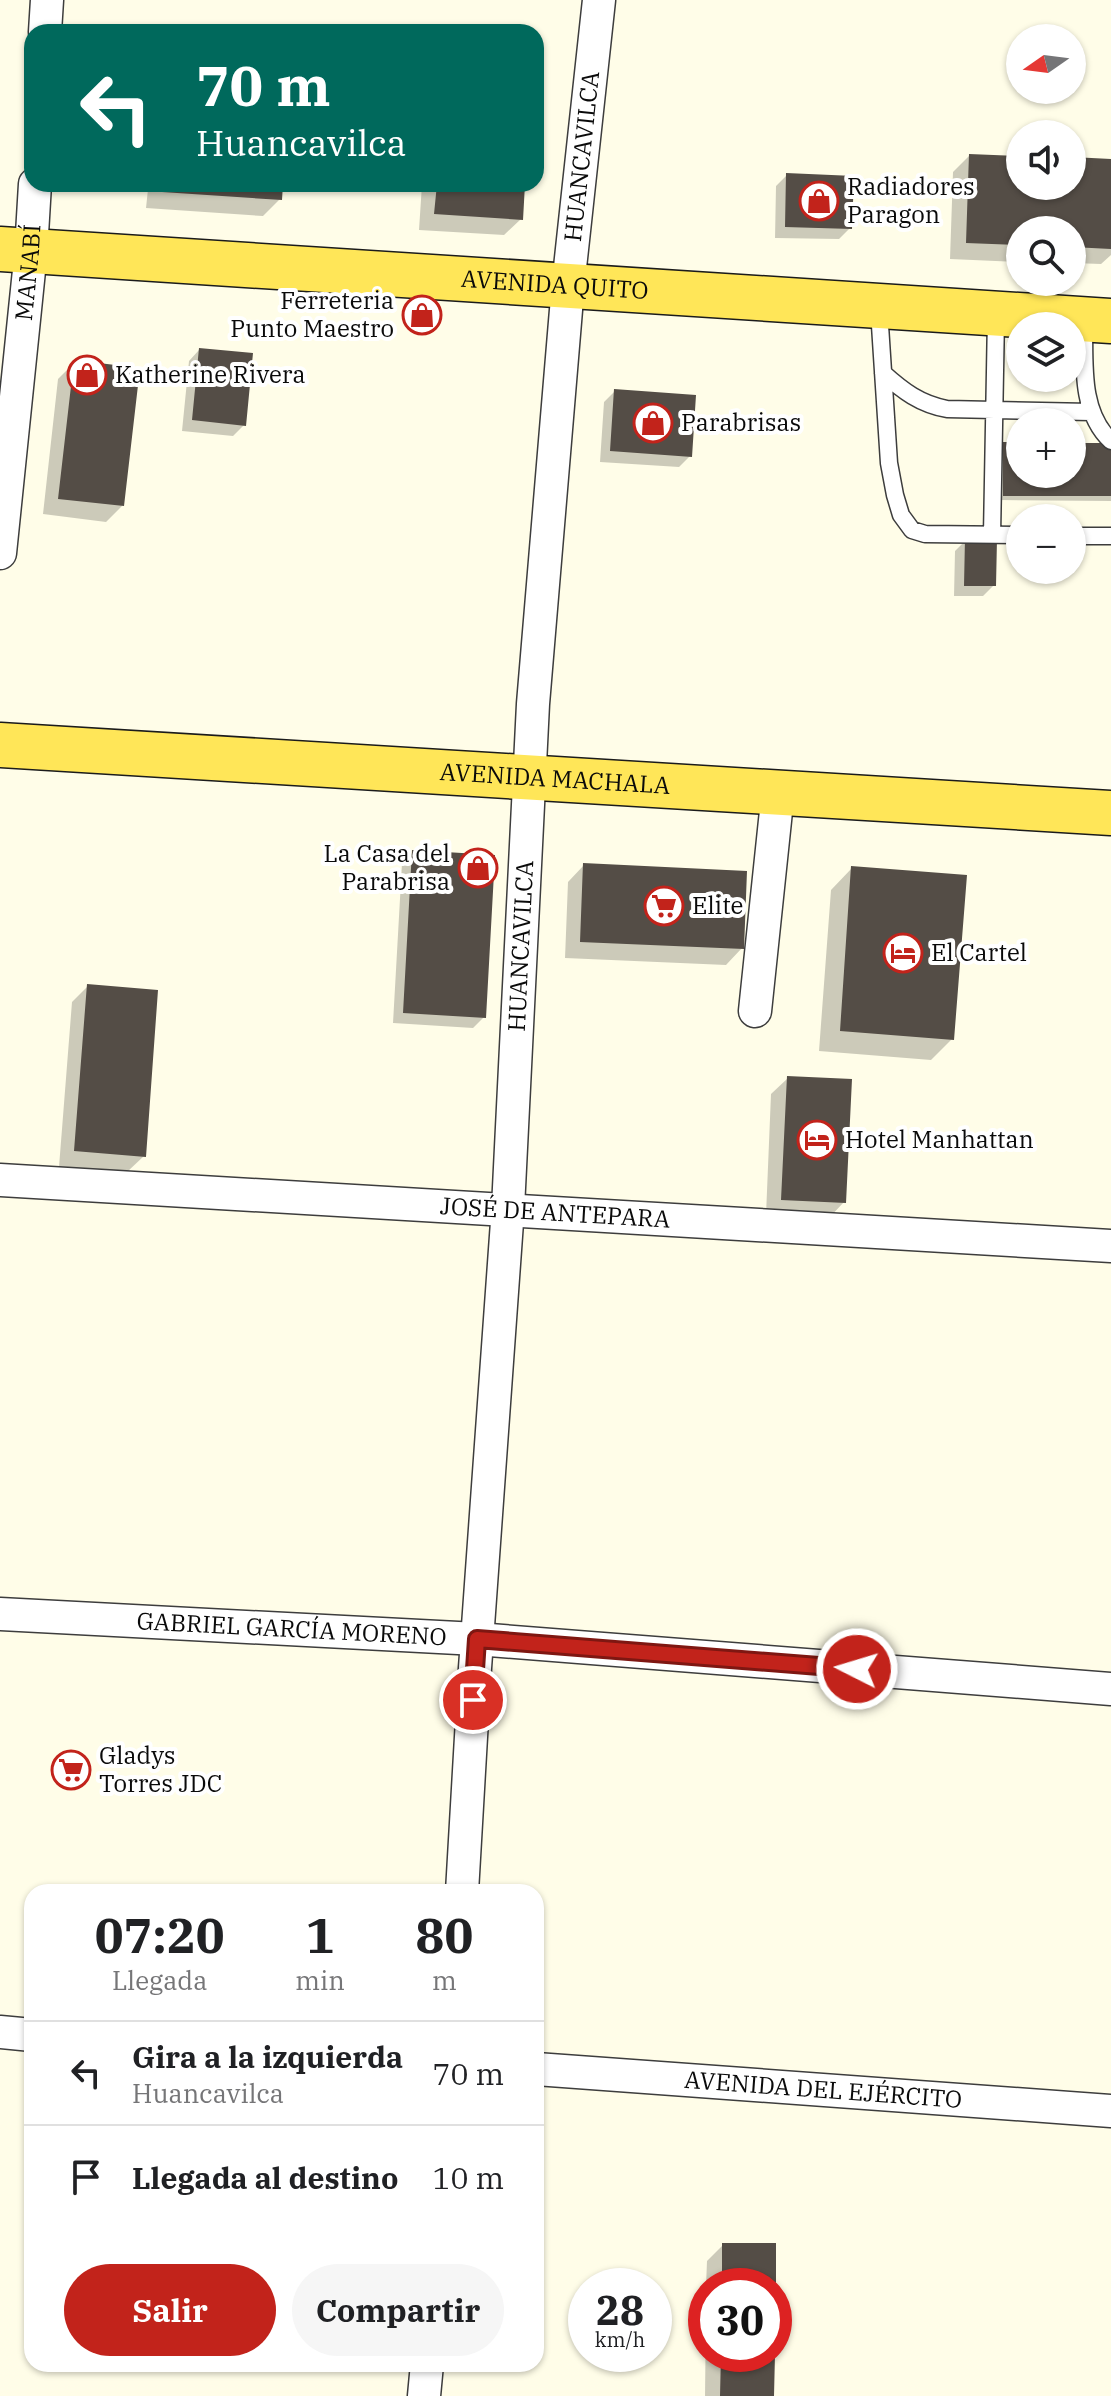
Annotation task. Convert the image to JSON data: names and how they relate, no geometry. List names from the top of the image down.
{
  "streets": {
    "main road": ["AVENIDA QUITO", "AVENIDA MACHALA"],
    "street": [
      "HUANCAVILCA",
      "MANABÍ",
      "JOSÉ DE ANTEPARA",
      "GABRIEL GARCÍA MORENO",
      "AVENIDA DEL EJÉRCITO"
    ]
  },
  "crossings": [
    ["HUANCAVILCA", "AVENIDA QUITO"],
    ["HUANCAVILCA", "AVENIDA MACHALA"],
    ["HUANCAVILCA", "JOSÉ DE ANTEPARA"],
    ["HUANCAVILCA", "GABRIEL GARCÍA MORENO"],
    ["MANABÍ", "AVENIDA QUITO"]
  ],
  "places": {
    "shop": [
      "Radiadores Paragon",
      "Ferreteria Punto Maestro",
      "Katherine Rivera",
      "Parabrisas",
      "La Casa del Parabrisa"
    ],
    "supermarket": ["Elite", "Gladys Torres JDC"],
    "hotel": ["El Cartel", "Hotel Manhattan"]
  },
  "north": "left",
  "page": {
    "map_buttons": ["+", "−"],
    "turn": ["70 m", "Huancavilca"],
    "eta": [
      "07:20",
      "Llegada",
      "1",
      "min",
      "80",
      "m"
    ],
    "list": [
      {
        "name": "Gira a la izquierda",
        "note": "Huancavilca",
        "value": "70 m"
      },
      {
        "name": "Llegada al destino",
        "value": "10 m"
      }
    ],
    "buttons": ["Salir", "Compartir"],
    "speed": "28 km/h",
    "limit": "30"
  }
}
